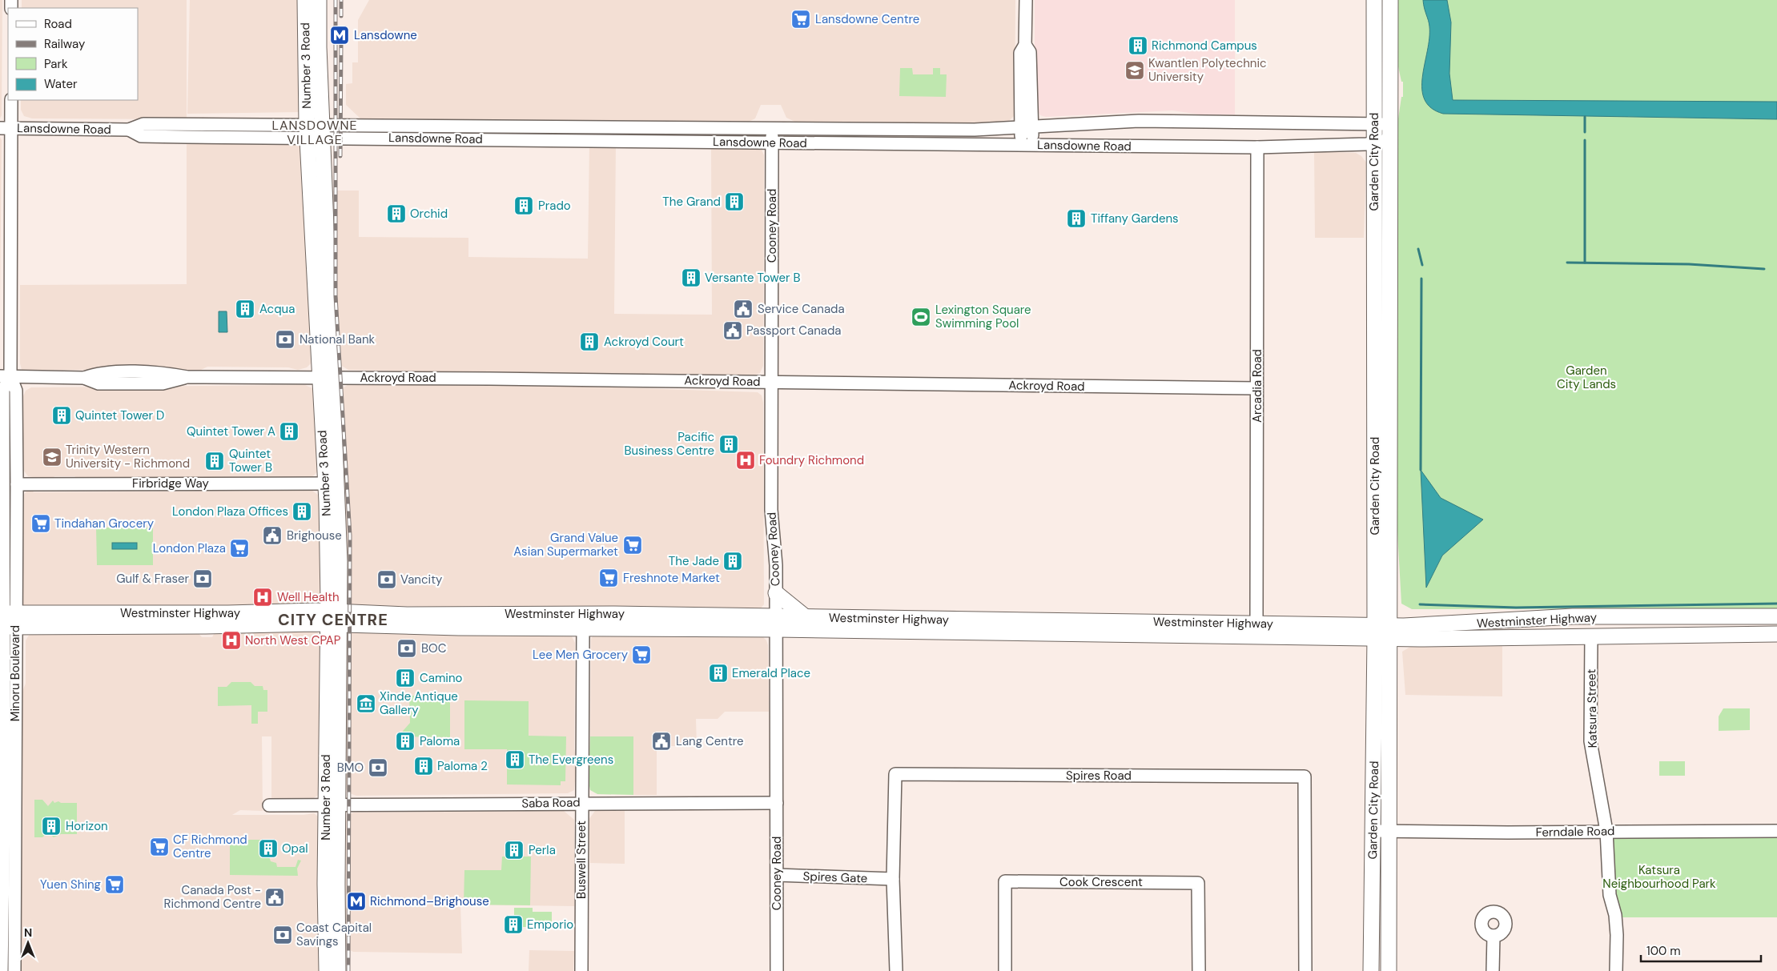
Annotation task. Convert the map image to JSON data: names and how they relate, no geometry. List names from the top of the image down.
{
  "streets": {
    "main road": ["Number 3 Road", "Garden City Road", "Westminster Highway"],
    "street": [
      "Lansdowne Road",
      "Cooney Road",
      "Ackroyd Road",
      "Arcadia Road",
      "Firbridge Way",
      "Minoru Boulevard",
      "Katsura Street",
      "Spires Road",
      "Saba Road",
      "Ferndale Road",
      "Buswell Street",
      "Spires Gate",
      "Cook Crescent"
    ]
  },
  "crossings": [
    ["Number 3 Road", "Lansdowne Road"],
    ["Number 3 Road", "Ackroyd Road"],
    ["Number 3 Road", "Firbridge Way"],
    ["Number 3 Road", "Westminster Highway"],
    ["Number 3 Road", "Saba Road"],
    ["Lansdowne Road", "Garden City Road"],
    ["Lansdowne Road", "Cooney Road"],
    ["Lansdowne Road", "Arcadia Road"],
    ["Lansdowne Road", "Minoru Boulevard"],
    ["Garden City Road", "Westminster Highway"],
    ["Garden City Road", "Ferndale Road"],
    ["Cooney Road", "Ackroyd Road"],
    ["Cooney Road", "Westminster Highway"],
    ["Cooney Road", "Saba Road"],
    ["Cooney Road", "Spires Gate"],
    ["Ackroyd Road", "Arcadia Road"],
    ["Ackroyd Road", "Minoru Boulevard"],
    ["Arcadia Road", "Westminster Highway"],
    ["Firbridge Way", "Minoru Boulevard"],
    ["Westminster Highway", "Minoru Boulevard"],
    ["Westminster Highway", "Katsura Street"],
    ["Westminster Highway", "Buswell Street"],
    ["Katsura Street", "Ferndale Road"],
    ["Spires Road", "Spires Gate"],
    ["Saba Road", "Buswell Street"]
  ],
  "districts": ["LANSDOWNE VILLAGE", "CITY CENTRE"],
  "parks": ["Garden City Lands", "Katsura Neighbourhood Park"],
  "places": {
    "supermarket": [
      "Lansdowne Centre",
      "Tindahan Grocery",
      "Grand Value Asian Supermarket",
      "London Plaza",
      "Freshnote Market",
      "Lee Men Grocery",
      "CF Richmond Centre",
      "Yuen Shing"
    ],
    "metro station": ["Lansdowne", "Richmond–Brighouse"],
    "building": [
      "Richmond Campus",
      "The Grand",
      "Prado",
      "Orchid",
      "Tiffany Gardens",
      "Versante Tower B",
      "Acqua",
      "Ackroyd Court",
      "Quintet Tower D",
      "Quintet Tower A",
      "Pacific Business Centre",
      "Quintet Tower B",
      "London Plaza Offices",
      "The Jade",
      "Emerald Place",
      "Camino",
      "Paloma",
      "The Evergreens",
      "Paloma 2",
      "Horizon",
      "Opal",
      "Perla",
      "Emporio"
    ],
    "school or university": ["Kwantlen Polytechnic University", "Trinity Western University - Richmond"],
    "public building": [
      "Service Canada",
      "Passport Canada",
      "Brighouse",
      "Lang Centre",
      "Canada Post - Richmond Centre"
    ],
    "sports": ["Lexington Square Swimming Pool"],
    "bank": [
      "National Bank",
      "Gulf & Fraser",
      "Vancity",
      "BOC",
      "BMO",
      "Coast Capital Savings"
    ],
    "hospital": ["Foundry Richmond", "Well Health", "North West CPAP"],
    "museum": ["Xinde Antique Gallery"]
  },
  "legend": [
    "Road",
    "Railway",
    "Park",
    "Water"
  ],
  "scale_bar": "100 m",
  "north": "top"
}
